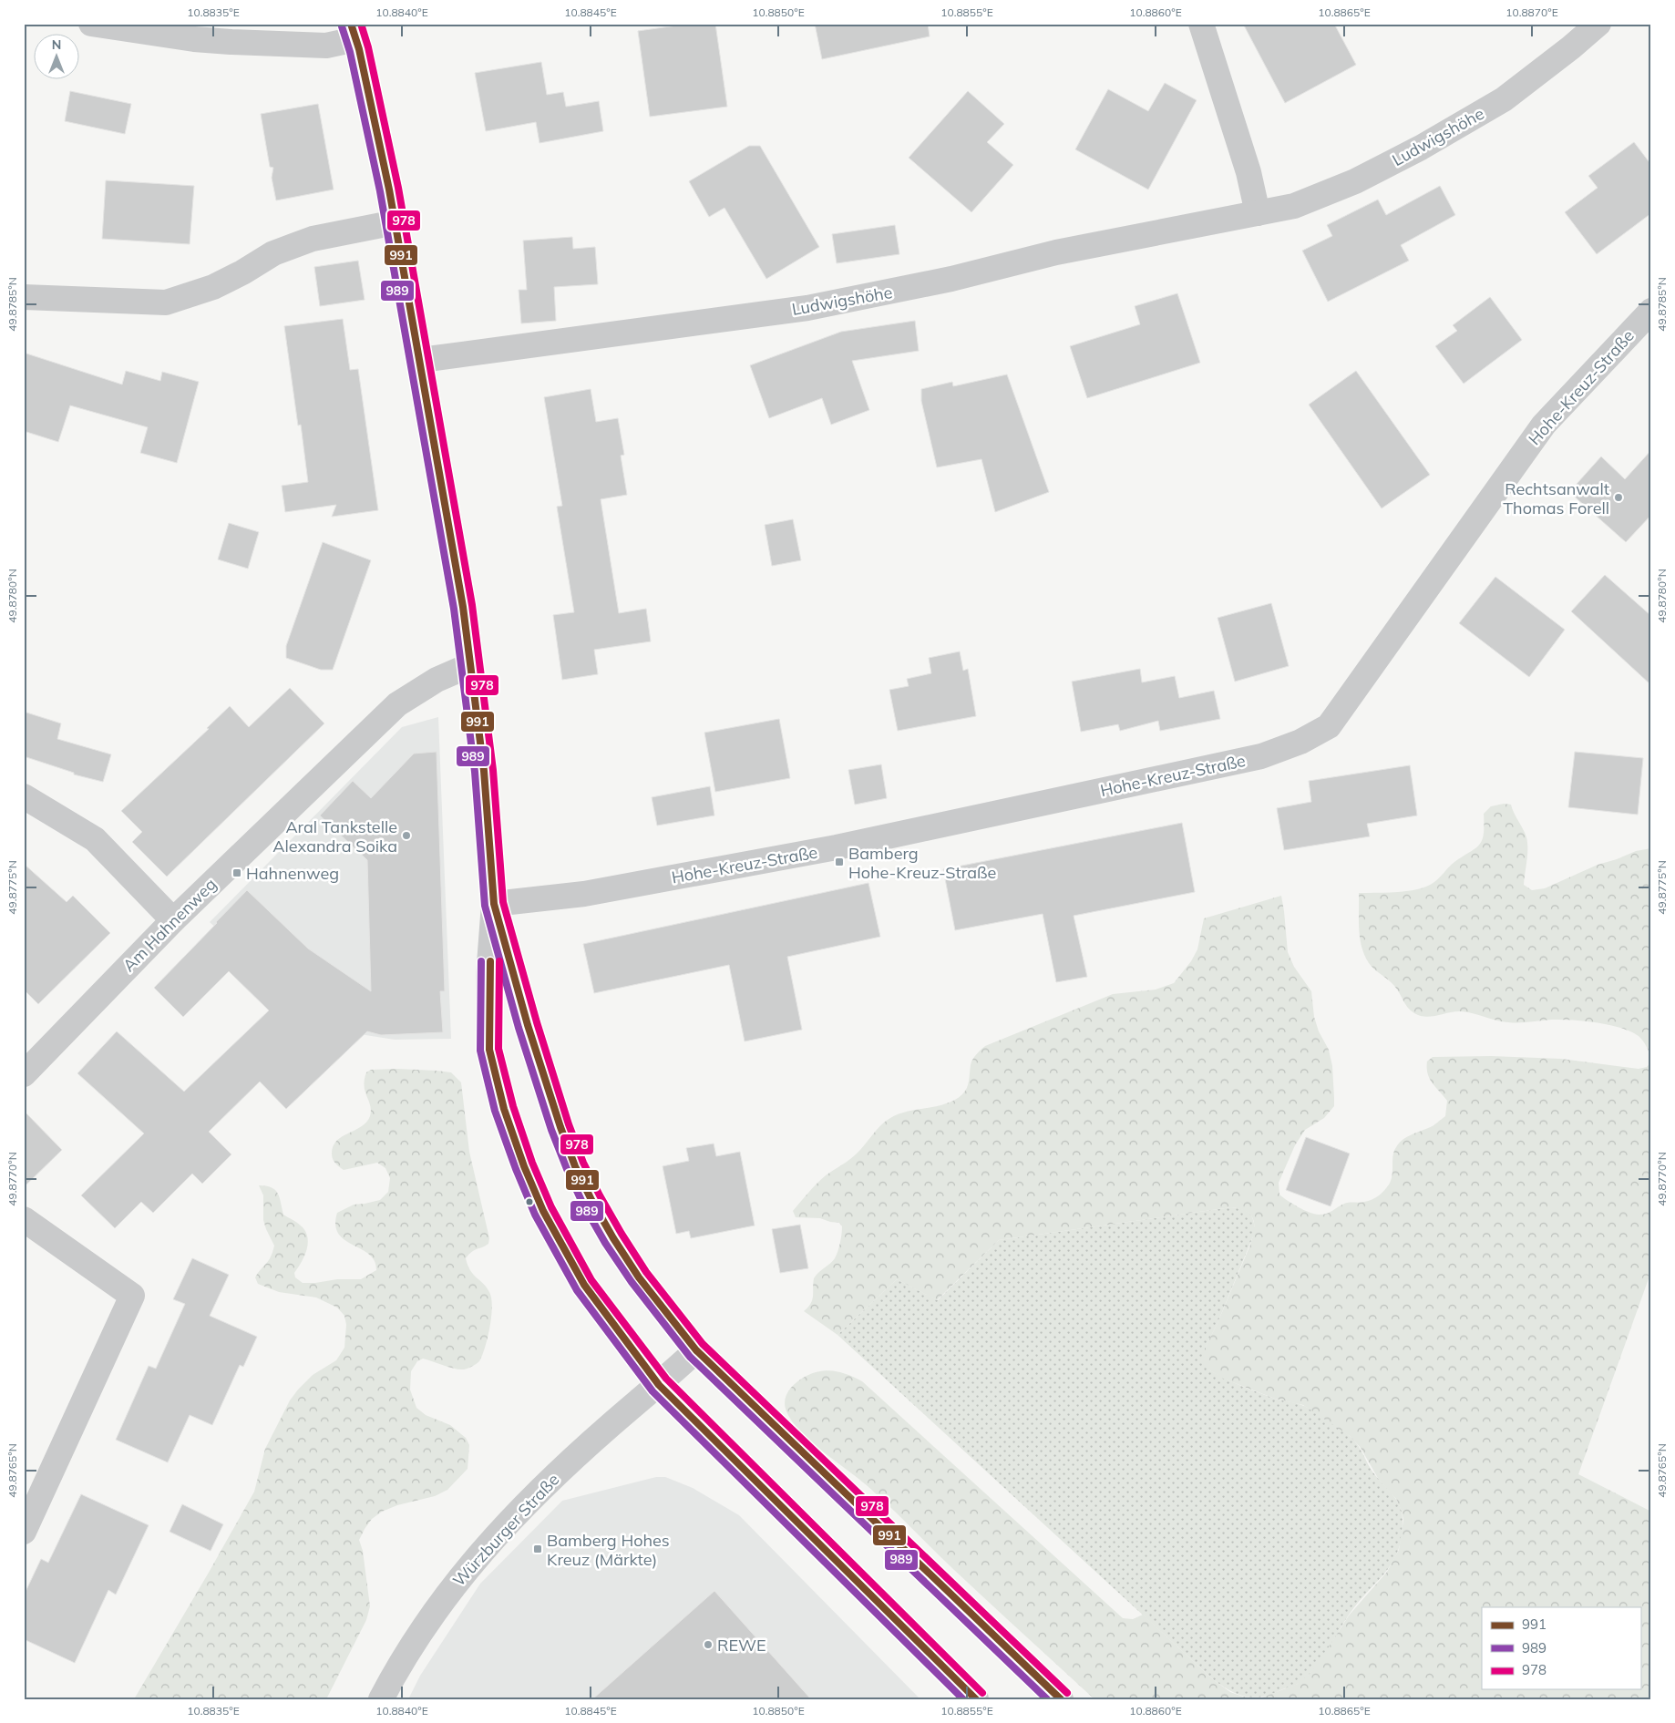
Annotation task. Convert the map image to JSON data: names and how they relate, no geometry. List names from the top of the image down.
{
  "streets": {
    "street": [
      "Ludwigshöhe",
      "Hohe-Kreuz-Straße",
      "Am Hahnenweg",
      "Würzburger Straße"
    ]
  },
  "places": {
    "other": ["Rechtsanwalt Thomas Forell", "Aral Tankstelle Alexandra Soika", "REWE"],
    "transit": ["Bamberg Hohe-Kreuz-Straße", "Hahnenweg", "Bamberg Hohes Kreuz (Märkte)"]
  },
  "lines": ["transit line 991", "transit line 978", "transit line 989"],
  "legend": ["991", "989", "978"],
  "north": "top",
  "coordinates": [
    "10.8835°E",
    "10.8840°E",
    "10.8845°E",
    "10.8850°E",
    "10.8855°E",
    "10.8860°E",
    "10.8865°E",
    "10.8870°E",
    "49.8785°N",
    "49.8780°N",
    "49.8775°N",
    "49.8770°N",
    "49.8765°N"
  ]
}
